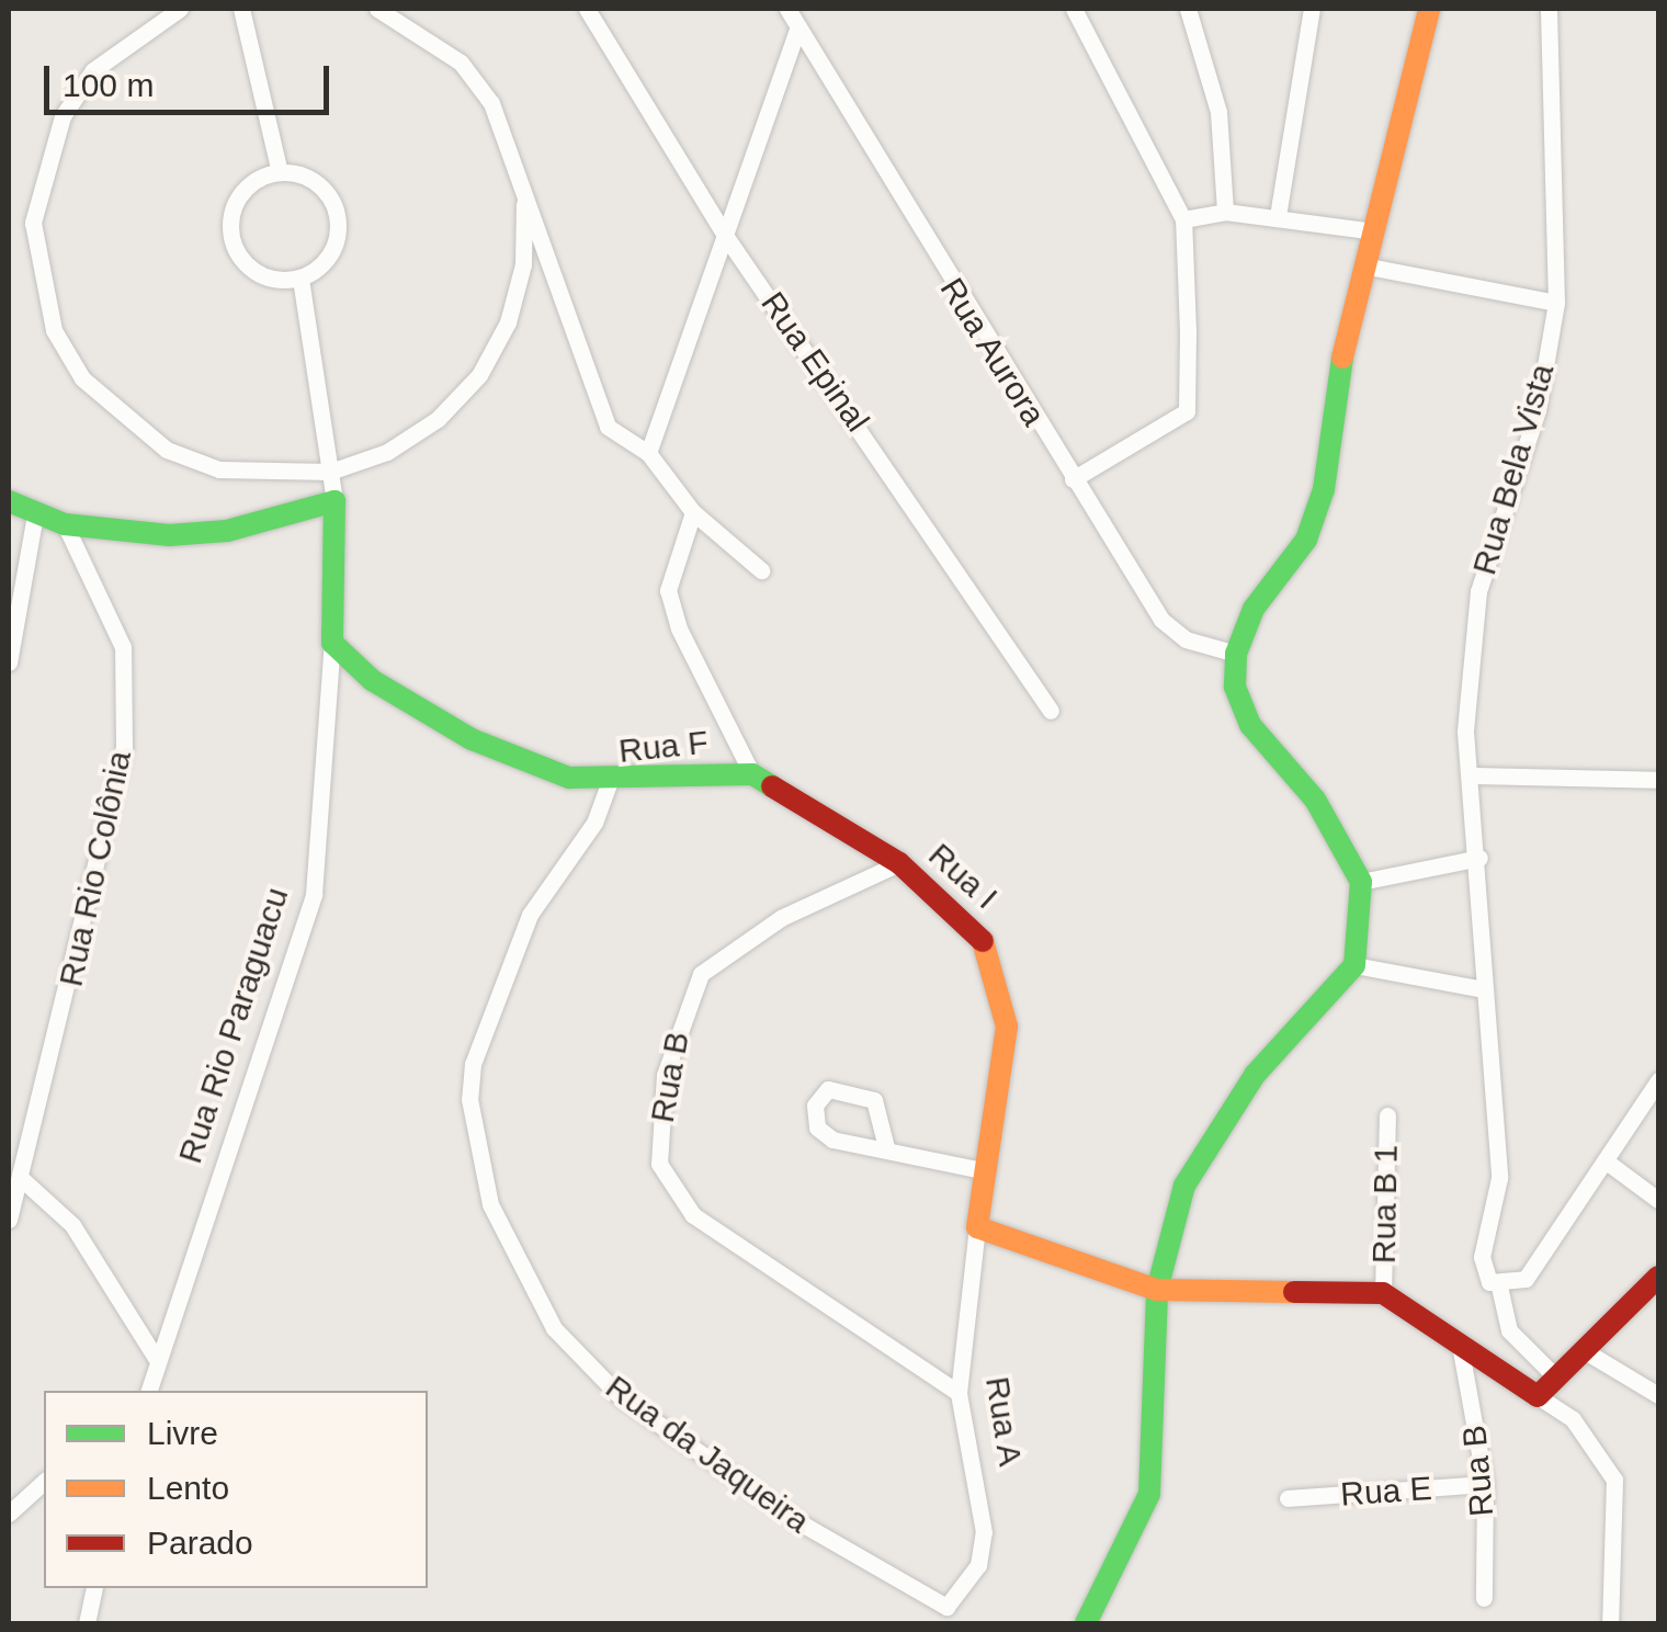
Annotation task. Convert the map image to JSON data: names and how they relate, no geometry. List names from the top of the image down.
{
  "streets": {
    "street": [
      "Rua Aurora",
      "Rua Epinal",
      "Rua Bela Vista",
      "Rua F",
      "Rua Rio Colônia",
      "Rua I",
      "Rua Rio Paraguacu",
      "Rua B",
      "Rua B 1",
      "Rua A",
      "Rua da Jaqueira",
      "Rua E"
    ]
  },
  "crossings": [
    ["Rua F", "Rua I"],
    ["Rua F", "Rua da Jaqueira"],
    ["Rua I", "Rua B"],
    ["Rua I", "Rua A"],
    ["Rua B", "Rua A"],
    ["Rua B", "Rua E"],
    ["Rua A", "Rua da Jaqueira"]
  ],
  "legend": ["Livre", "Lento", "Parado"],
  "scale_bar": "100 m"
}
